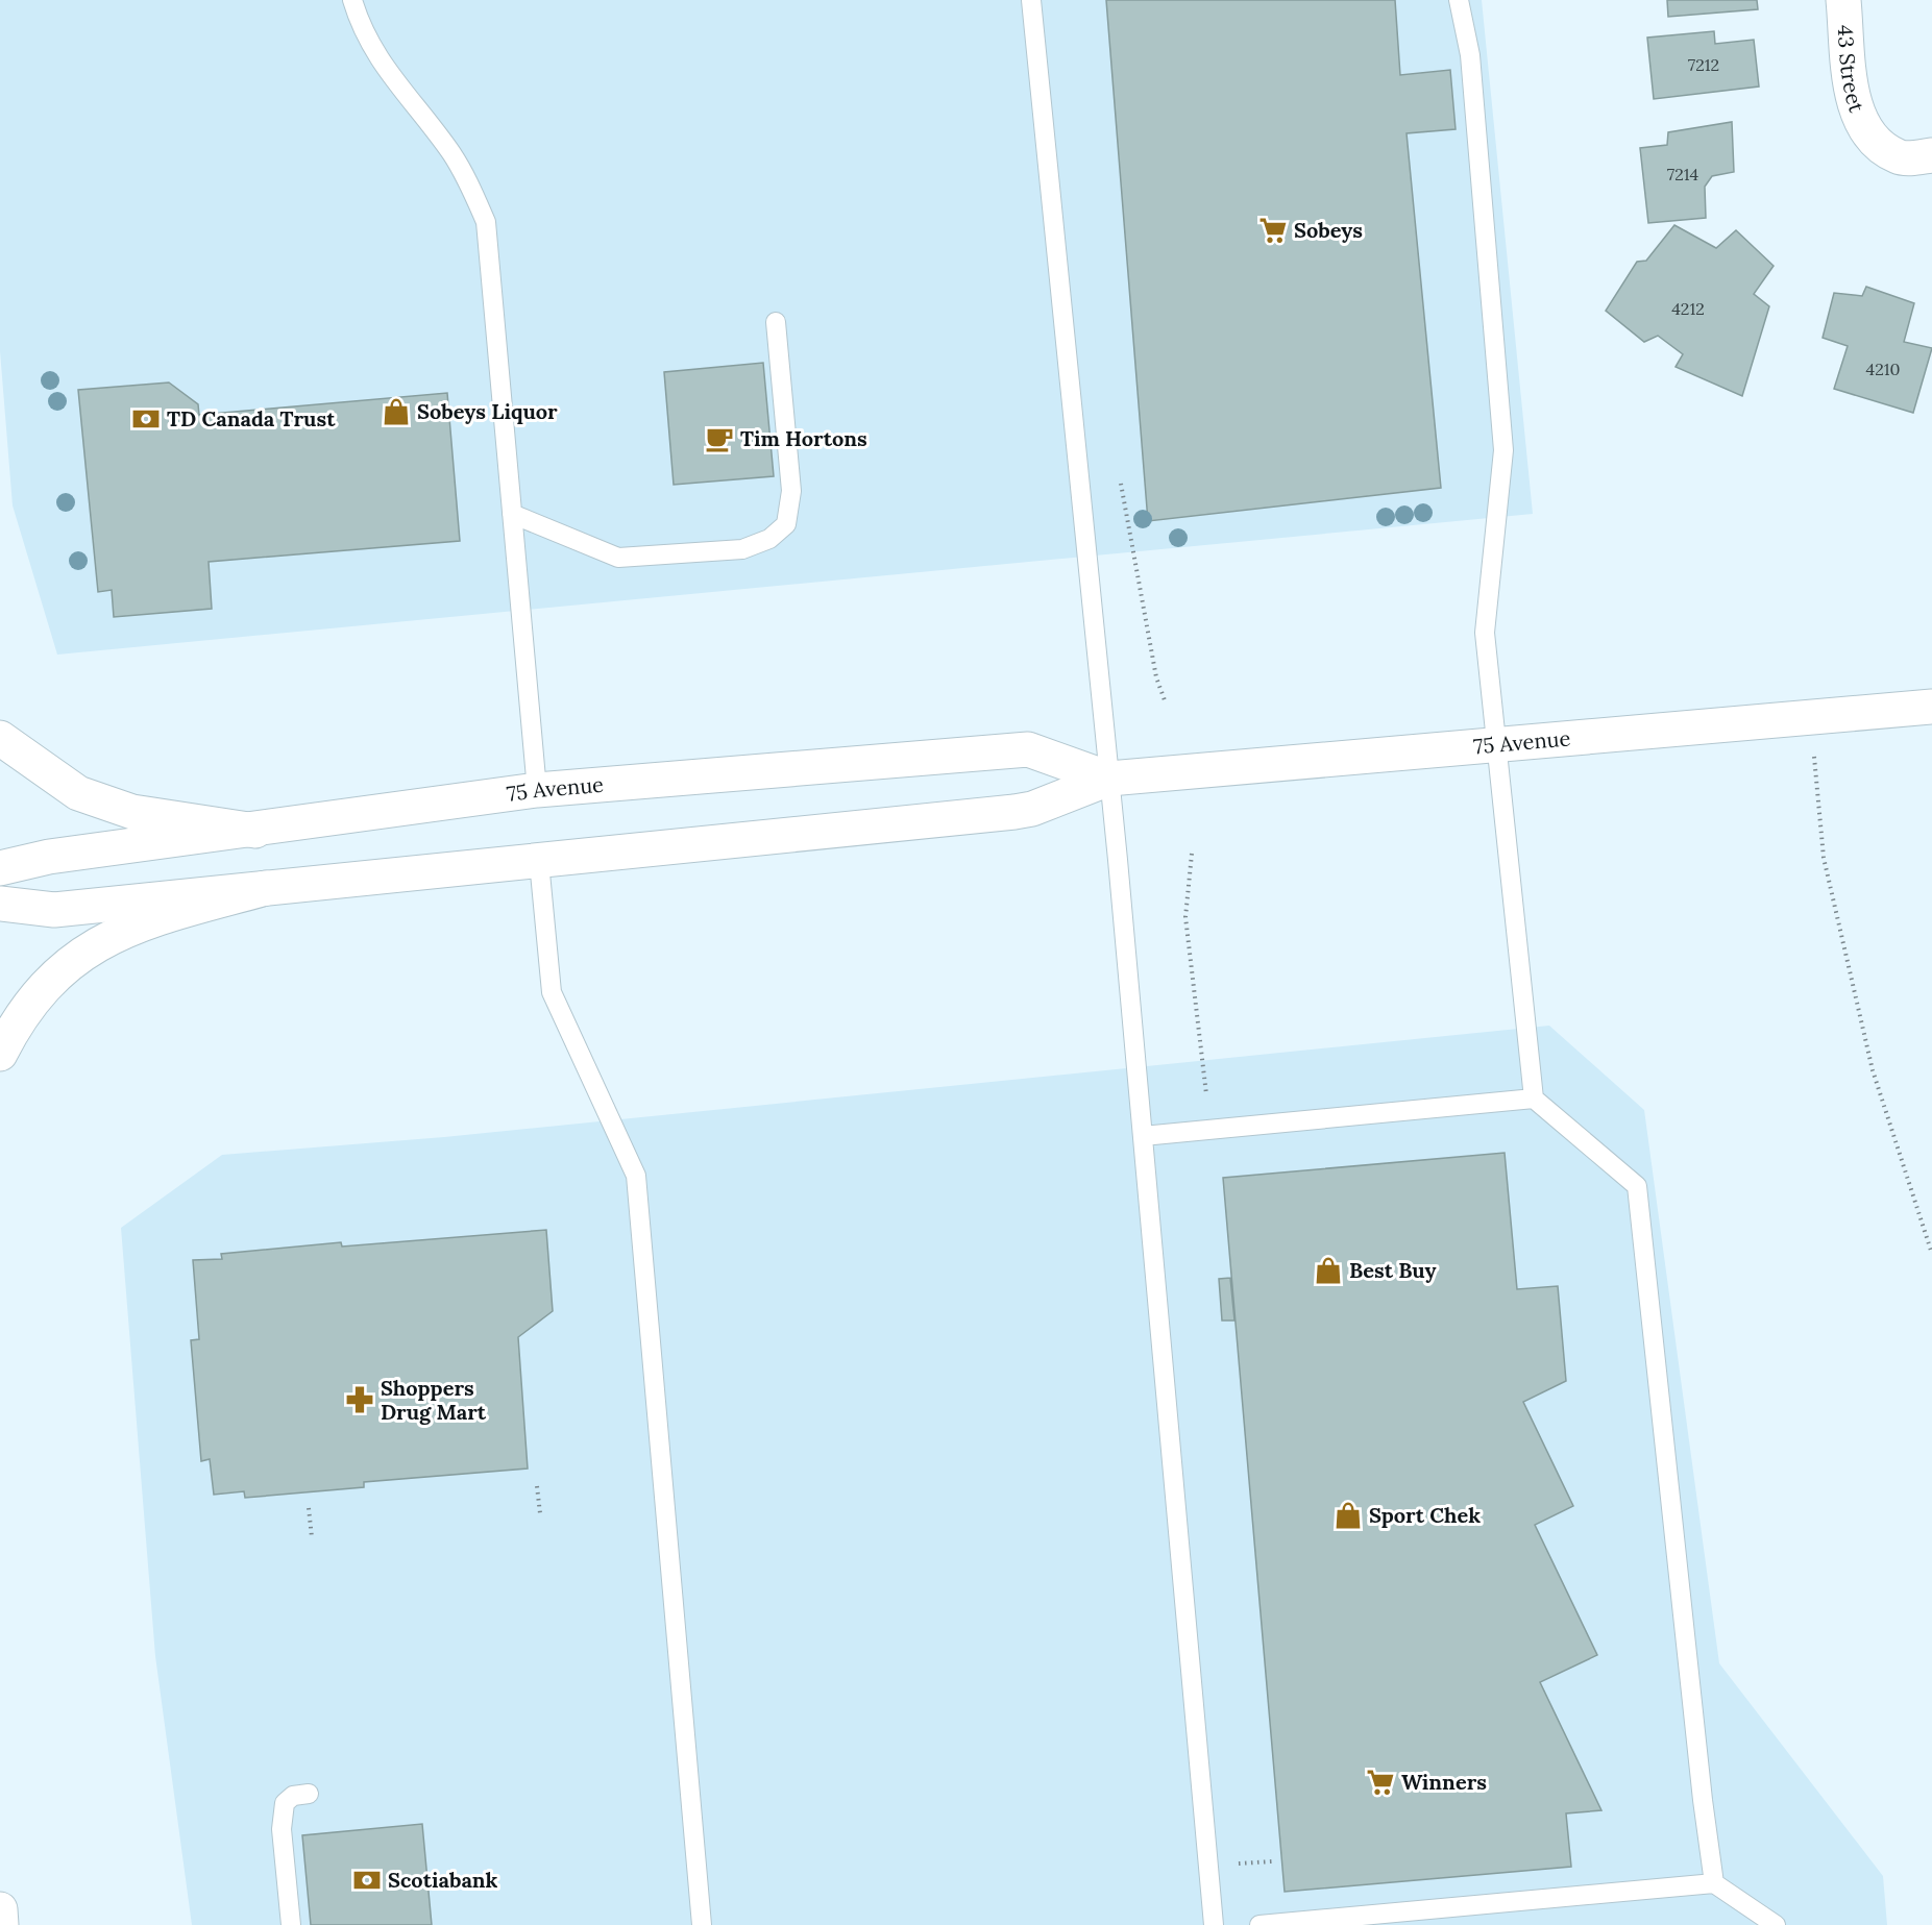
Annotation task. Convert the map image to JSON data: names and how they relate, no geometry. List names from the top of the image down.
{
  "streets": {
    "main road": ["43 Street", "75 Avenue"]
  },
  "places": {
    "supermarket": ["Sobeys", "Winners"],
    "shop": ["Sobeys Liquor", "Best Buy", "Sport Chek"],
    "bank": ["TD Canada Trust", "Scotiabank"],
    "cafe": ["Tim Hortons"],
    "pharmacy": ["Shoppers Drug Mart"]
  },
  "house_numbers": [
    "7212",
    "7214",
    "4212",
    "4210"
  ]
}
